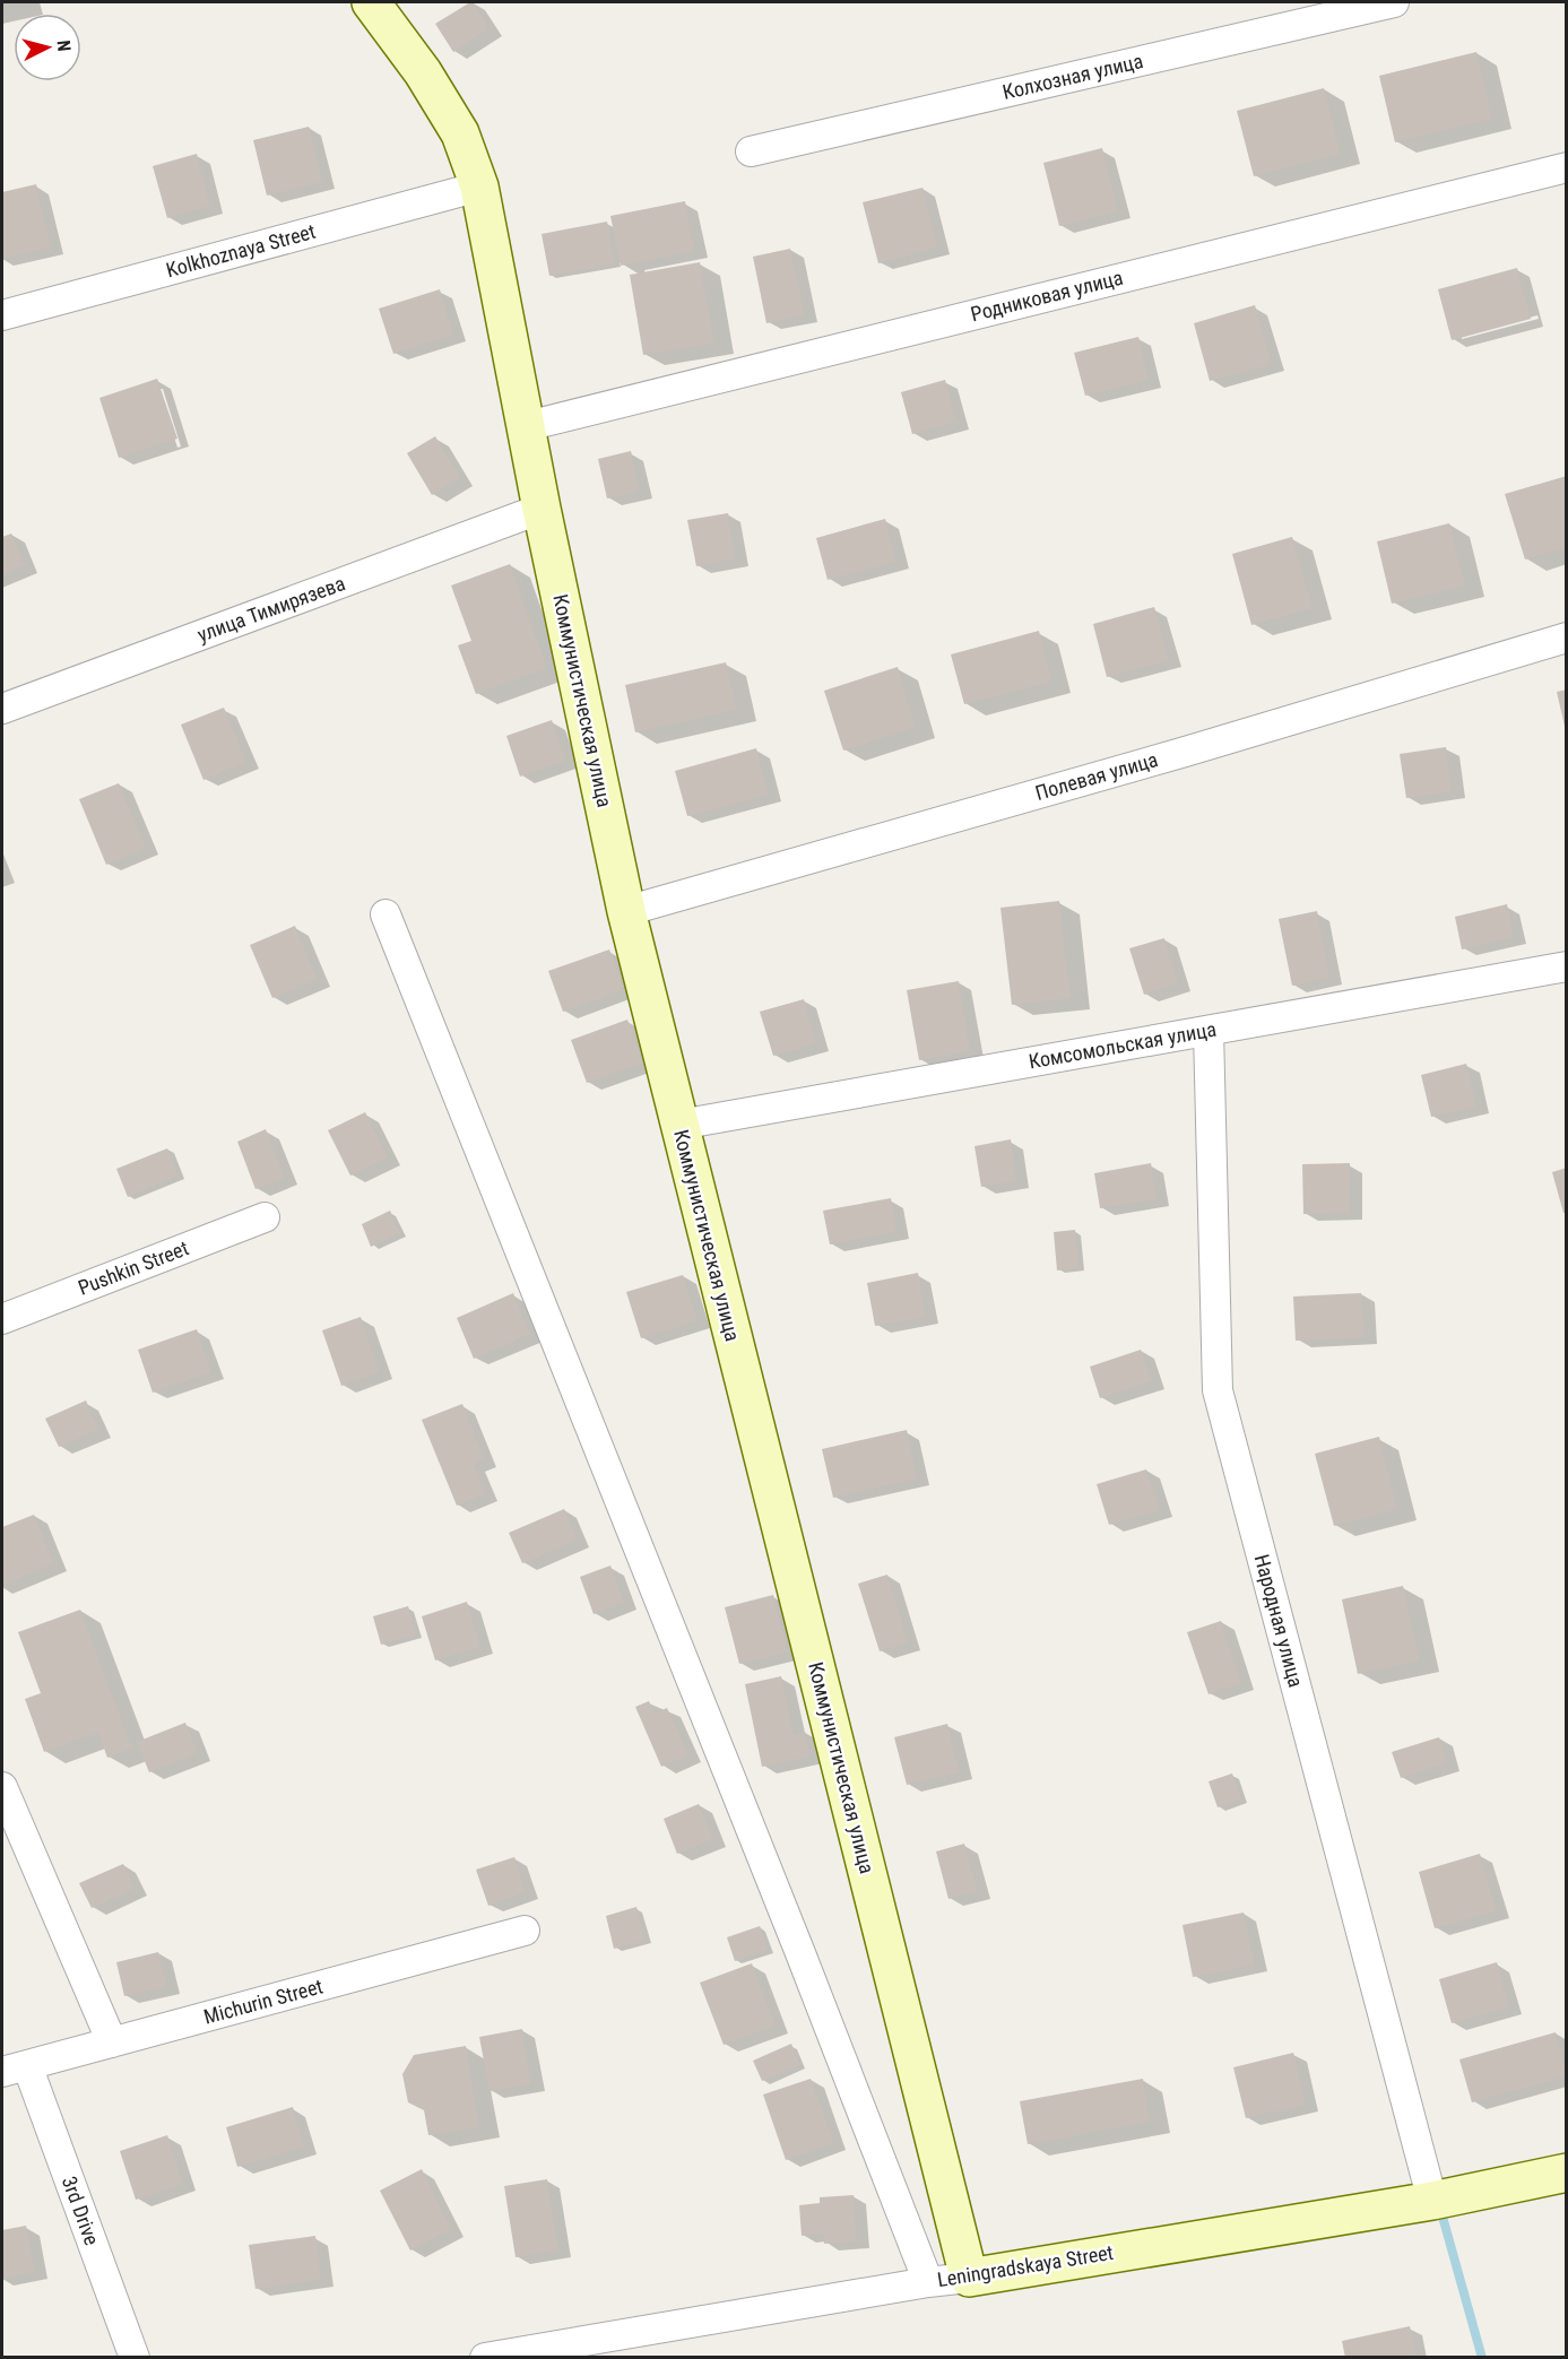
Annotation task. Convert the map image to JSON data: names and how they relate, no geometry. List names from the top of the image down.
{
  "streets": {
    "street": [
      "Колхозная улица",
      "Kolkhoznaya Street",
      "Родниковая улица",
      "улица Тимирязева",
      "Коммунистическая улица",
      "Полевая улица",
      "Комсомольская улица",
      "Pushkin Street",
      "Народная улица",
      "Michurin Street",
      "3rd Drive",
      "Leningradskaya Street"
    ]
  },
  "crossings": [
    ["Kolkhoznaya Street", "Коммунистическая улица"],
    ["Родниковая улица", "Коммунистическая улица"],
    ["улица Тимирязева", "Коммунистическая улица"],
    ["Коммунистическая улица", "Полевая улица"],
    ["Коммунистическая улица", "Комсомольская улица"],
    ["Коммунистическая улица", "Leningradskaya Street"],
    ["Комсомольская улица", "Народная улица"],
    ["Народная улица", "Leningradskaya Street"],
    ["Michurin Street", "3rd Drive"]
  ],
  "north": "right"
}
